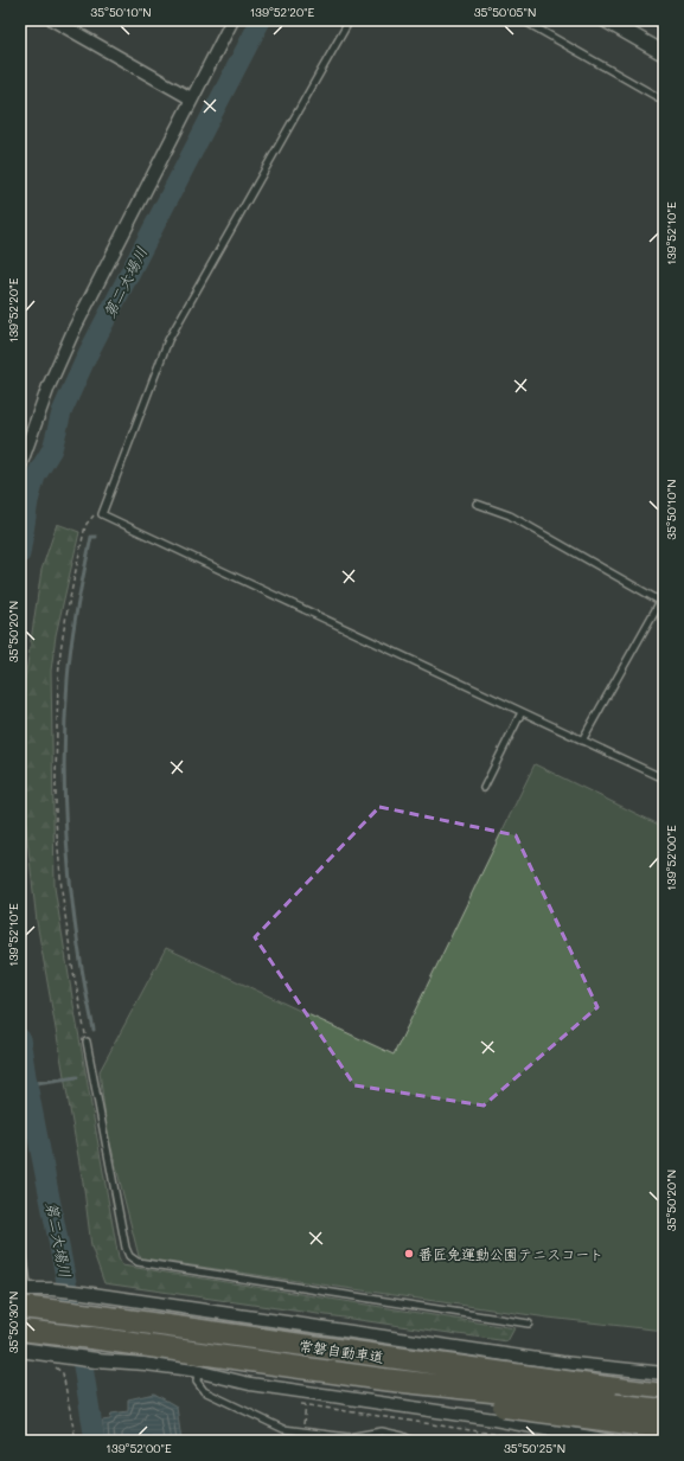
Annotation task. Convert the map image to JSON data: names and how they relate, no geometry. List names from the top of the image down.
{
  "streets": {
    "highway": ["常磐自動車道"]
  },
  "water": ["第二大場川"],
  "places": ["番匠免運動公園テニスコート"],
  "coordinates": [
    "35°50'10\"N",
    "139°52'20\"E",
    "35°50'05\"N",
    "139°52'10\"E",
    "35°50'20\"N",
    "139°52'00\"E",
    "35°50'30\"N",
    "35°50'25\"N"
  ]
}
